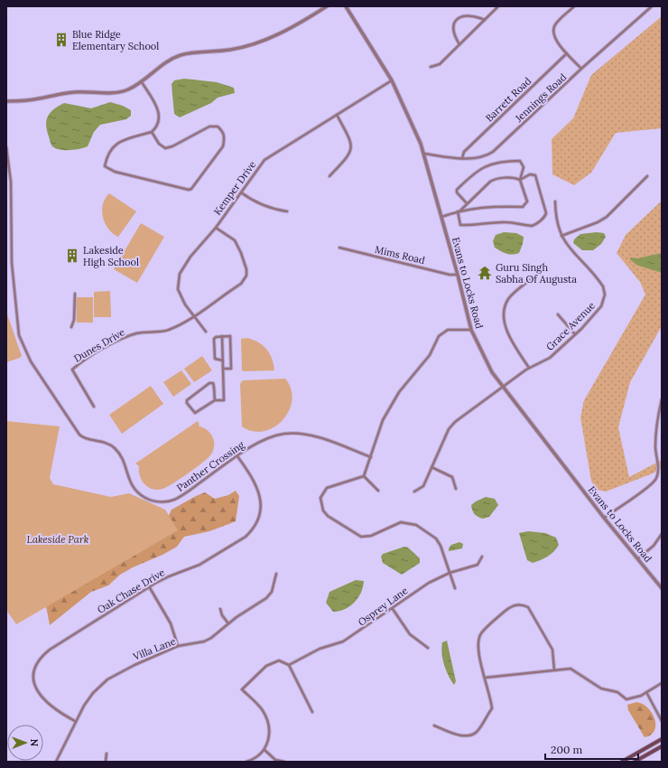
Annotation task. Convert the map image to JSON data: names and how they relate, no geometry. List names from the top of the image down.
{
  "streets": {
    "street": [
      "Jennings Road",
      "Barrett Road",
      "Kemper Drive",
      "Mims Road",
      "Evans to Locks Road",
      "Grace Avenue",
      "Dunes Drive",
      "Panther Crossing",
      "Oak Chase Drive",
      "Osprey Lane",
      "Villa Lane"
    ]
  },
  "crossings": [
    ["Jennings Road", "Barrett Road"],
    ["Jennings Road", "Evans to Locks Road"],
    ["Kemper Drive", "Evans to Locks Road"],
    ["Kemper Drive", "Dunes Drive"],
    ["Mims Road", "Evans to Locks Road"],
    ["Evans to Locks Road", "Grace Avenue"],
    ["Panther Crossing", "Oak Chase Drive"],
    ["Oak Chase Drive", "Villa Lane"]
  ],
  "parks": ["Lakeside Park"],
  "places": {
    "building": ["Blue Ridge Elementary School", "Lakeside High School"],
    "temple": ["Guru Singh Sabha Of Augusta"]
  },
  "scale_bar": "200 m",
  "north": "right"
}
